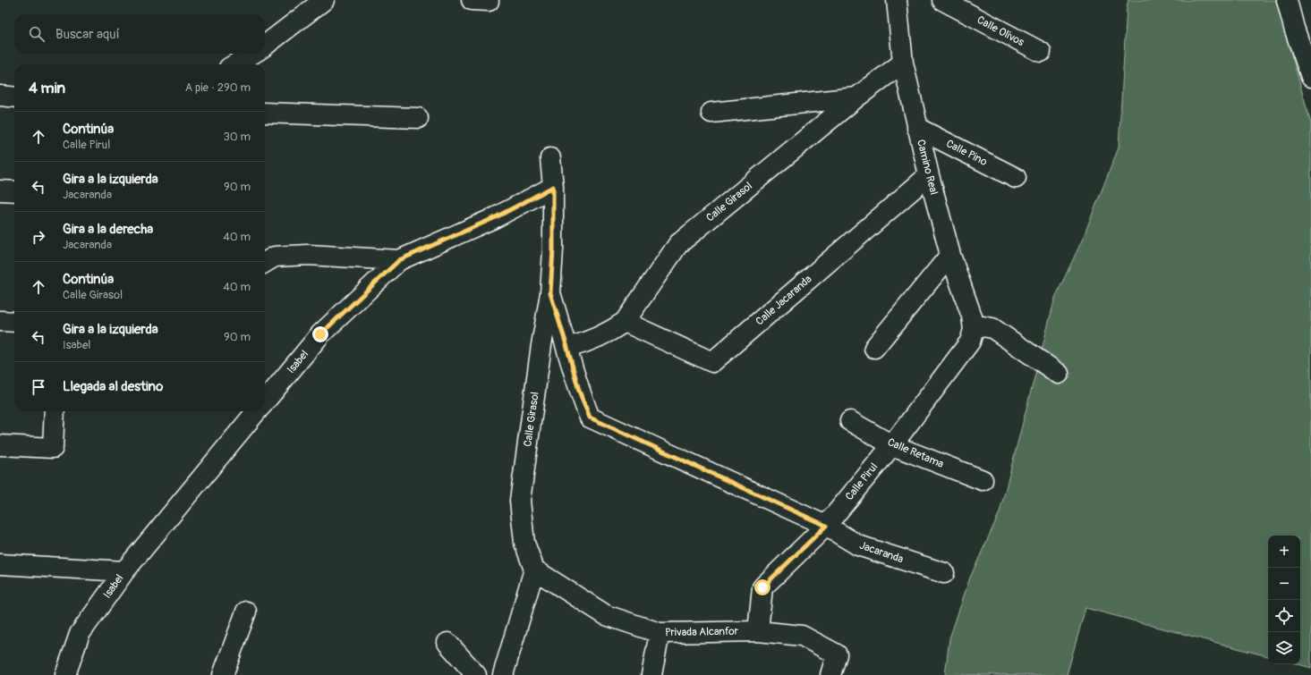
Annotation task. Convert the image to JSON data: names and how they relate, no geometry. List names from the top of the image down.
{
  "streets": {
    "street": [
      "Calle Olivos",
      "Calle Pino",
      "Camino Real",
      "Calle Girasol",
      "Calle Jacaranda",
      "Isabel",
      "Calle Retama",
      "Calle Pirul",
      "Jacaranda",
      "Privada Alcanfor"
    ]
  },
  "crossings": [
    ["Calle Pino", "Camino Real"],
    ["Camino Real", "Calle Girasol"],
    ["Camino Real", "Calle Jacaranda"],
    ["Camino Real", "Calle Pirul"],
    ["Calle Girasol", "Calle Jacaranda"],
    ["Calle Girasol", "Isabel"],
    ["Calle Girasol", "Jacaranda"],
    ["Calle Girasol", "Privada Alcanfor"],
    ["Calle Retama", "Calle Pirul"],
    ["Calle Pirul", "Jacaranda"],
    ["Calle Pirul", "Privada Alcanfor"]
  ],
  "page": {
    "search": "Buscar aquí",
    "heading": ["4 min", "A pie · 290 m"],
    "list": [
      ["Continúa", "Calle Pirul", "30 m"],
      ["Gira a la izquierda", "Jacaranda", "90 m"],
      ["Gira a la derecha", "Jacaranda", "40 m"],
      ["Continúa", "Calle Girasol", "40 m"],
      ["Gira a la izquierda", "Isabel", "90 m"],
      "Llegada al destino"
    ],
    "map_buttons": ["+", "−"]
  }
}
